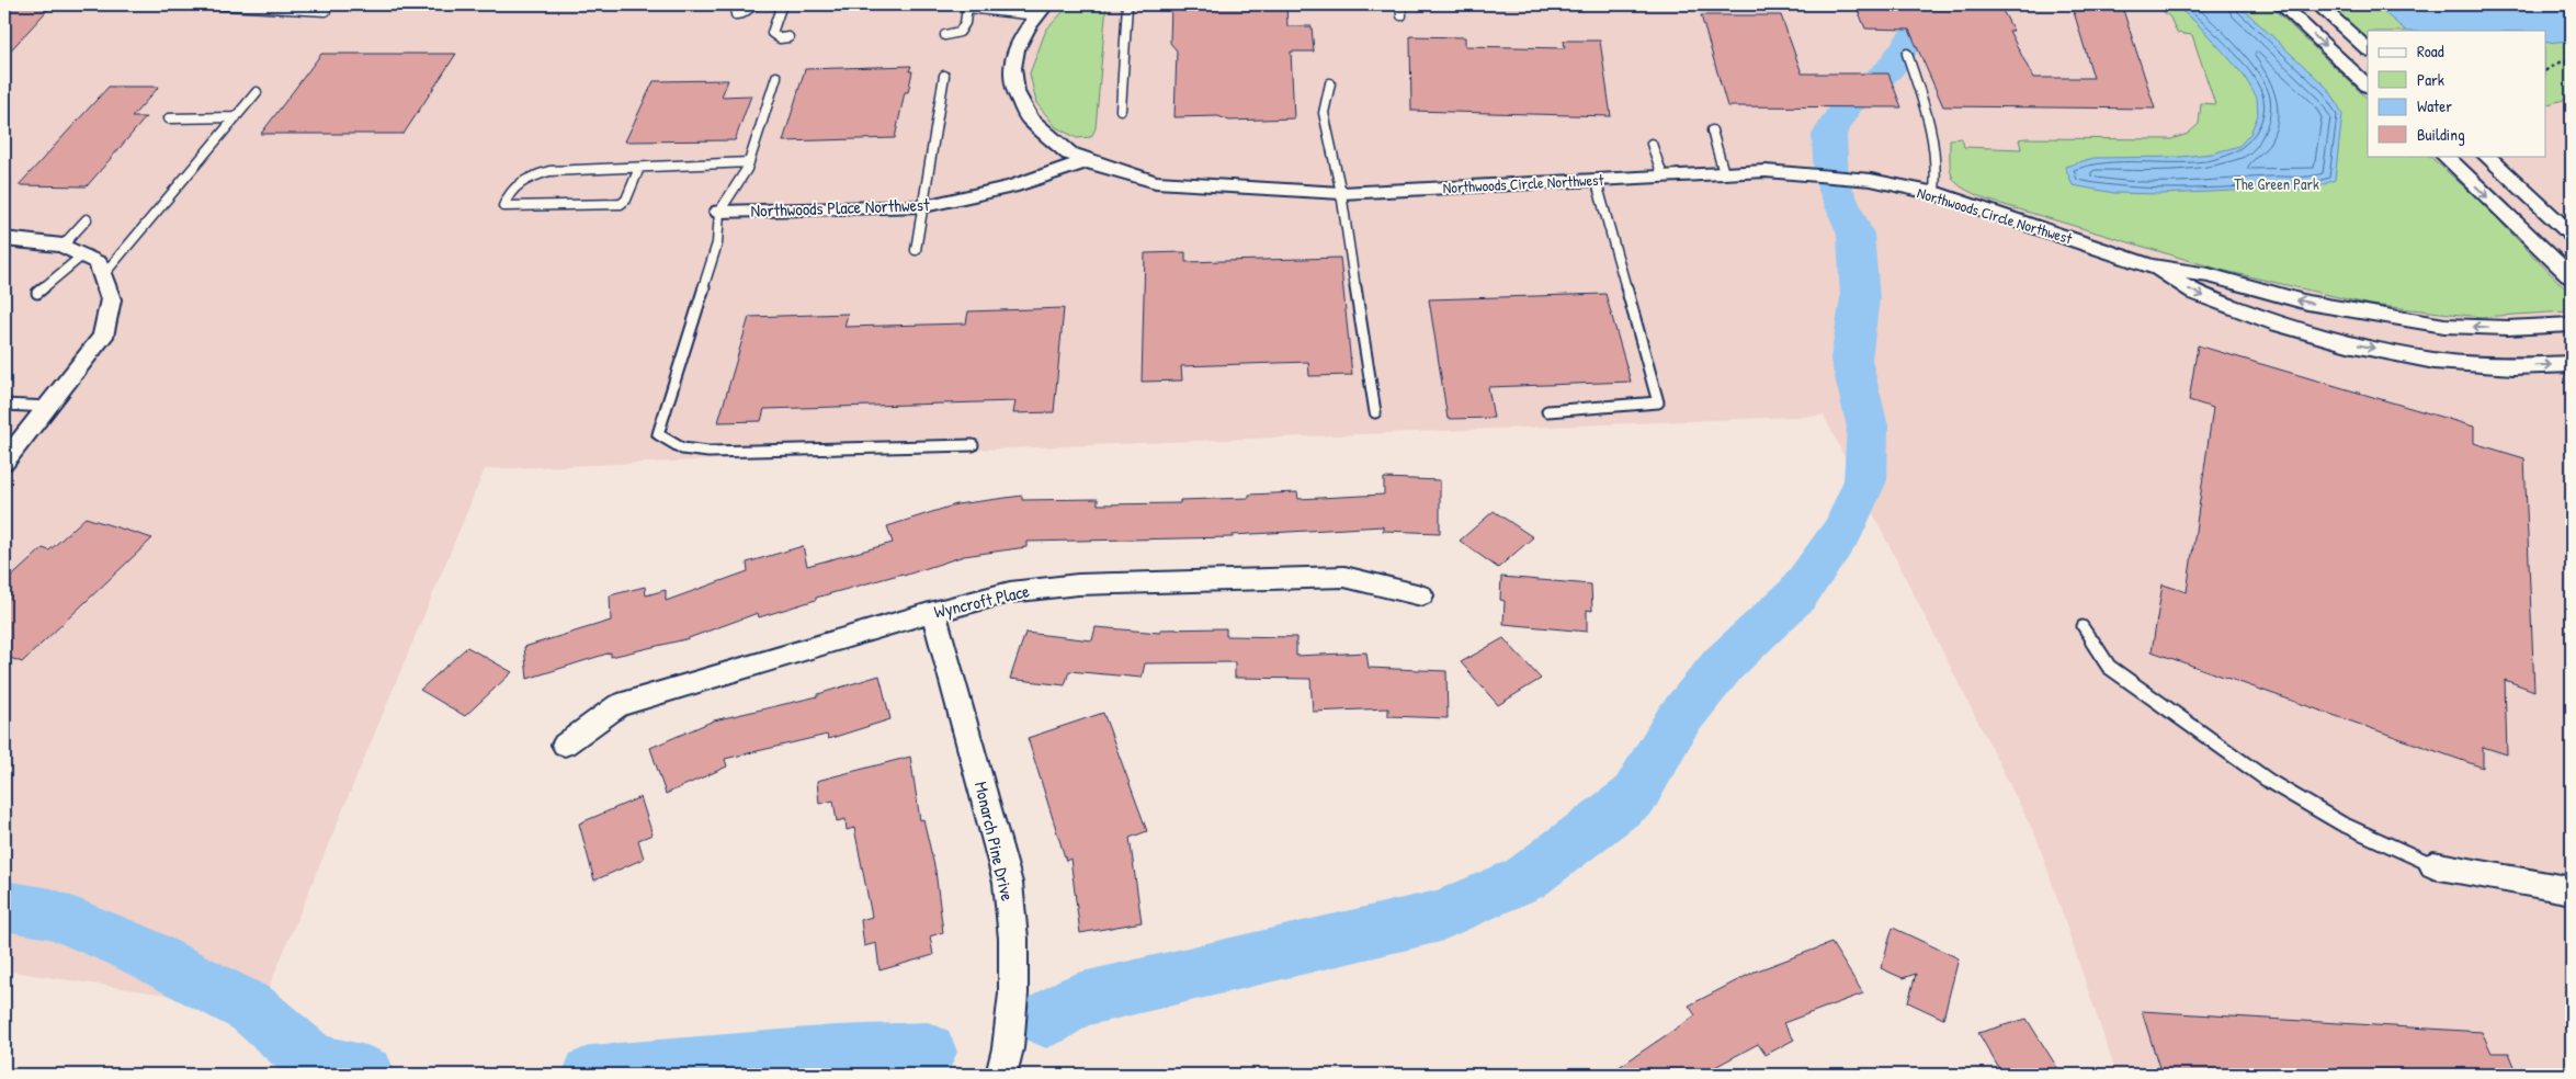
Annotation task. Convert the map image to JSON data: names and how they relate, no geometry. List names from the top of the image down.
{
  "streets": {
    "street": [
      "Northwoods Circle Northwest",
      "Northwoods Place Northwest",
      "Wyncroft Place",
      "Monarch Pine Drive"
    ]
  },
  "crossings": [
    ["Northwoods Circle Northwest", "Northwoods Place Northwest"],
    ["Wyncroft Place", "Monarch Pine Drive"]
  ],
  "parks": ["The Green Park"],
  "legend": [
    "Road",
    "Park",
    "Water",
    "Building"
  ]
}
